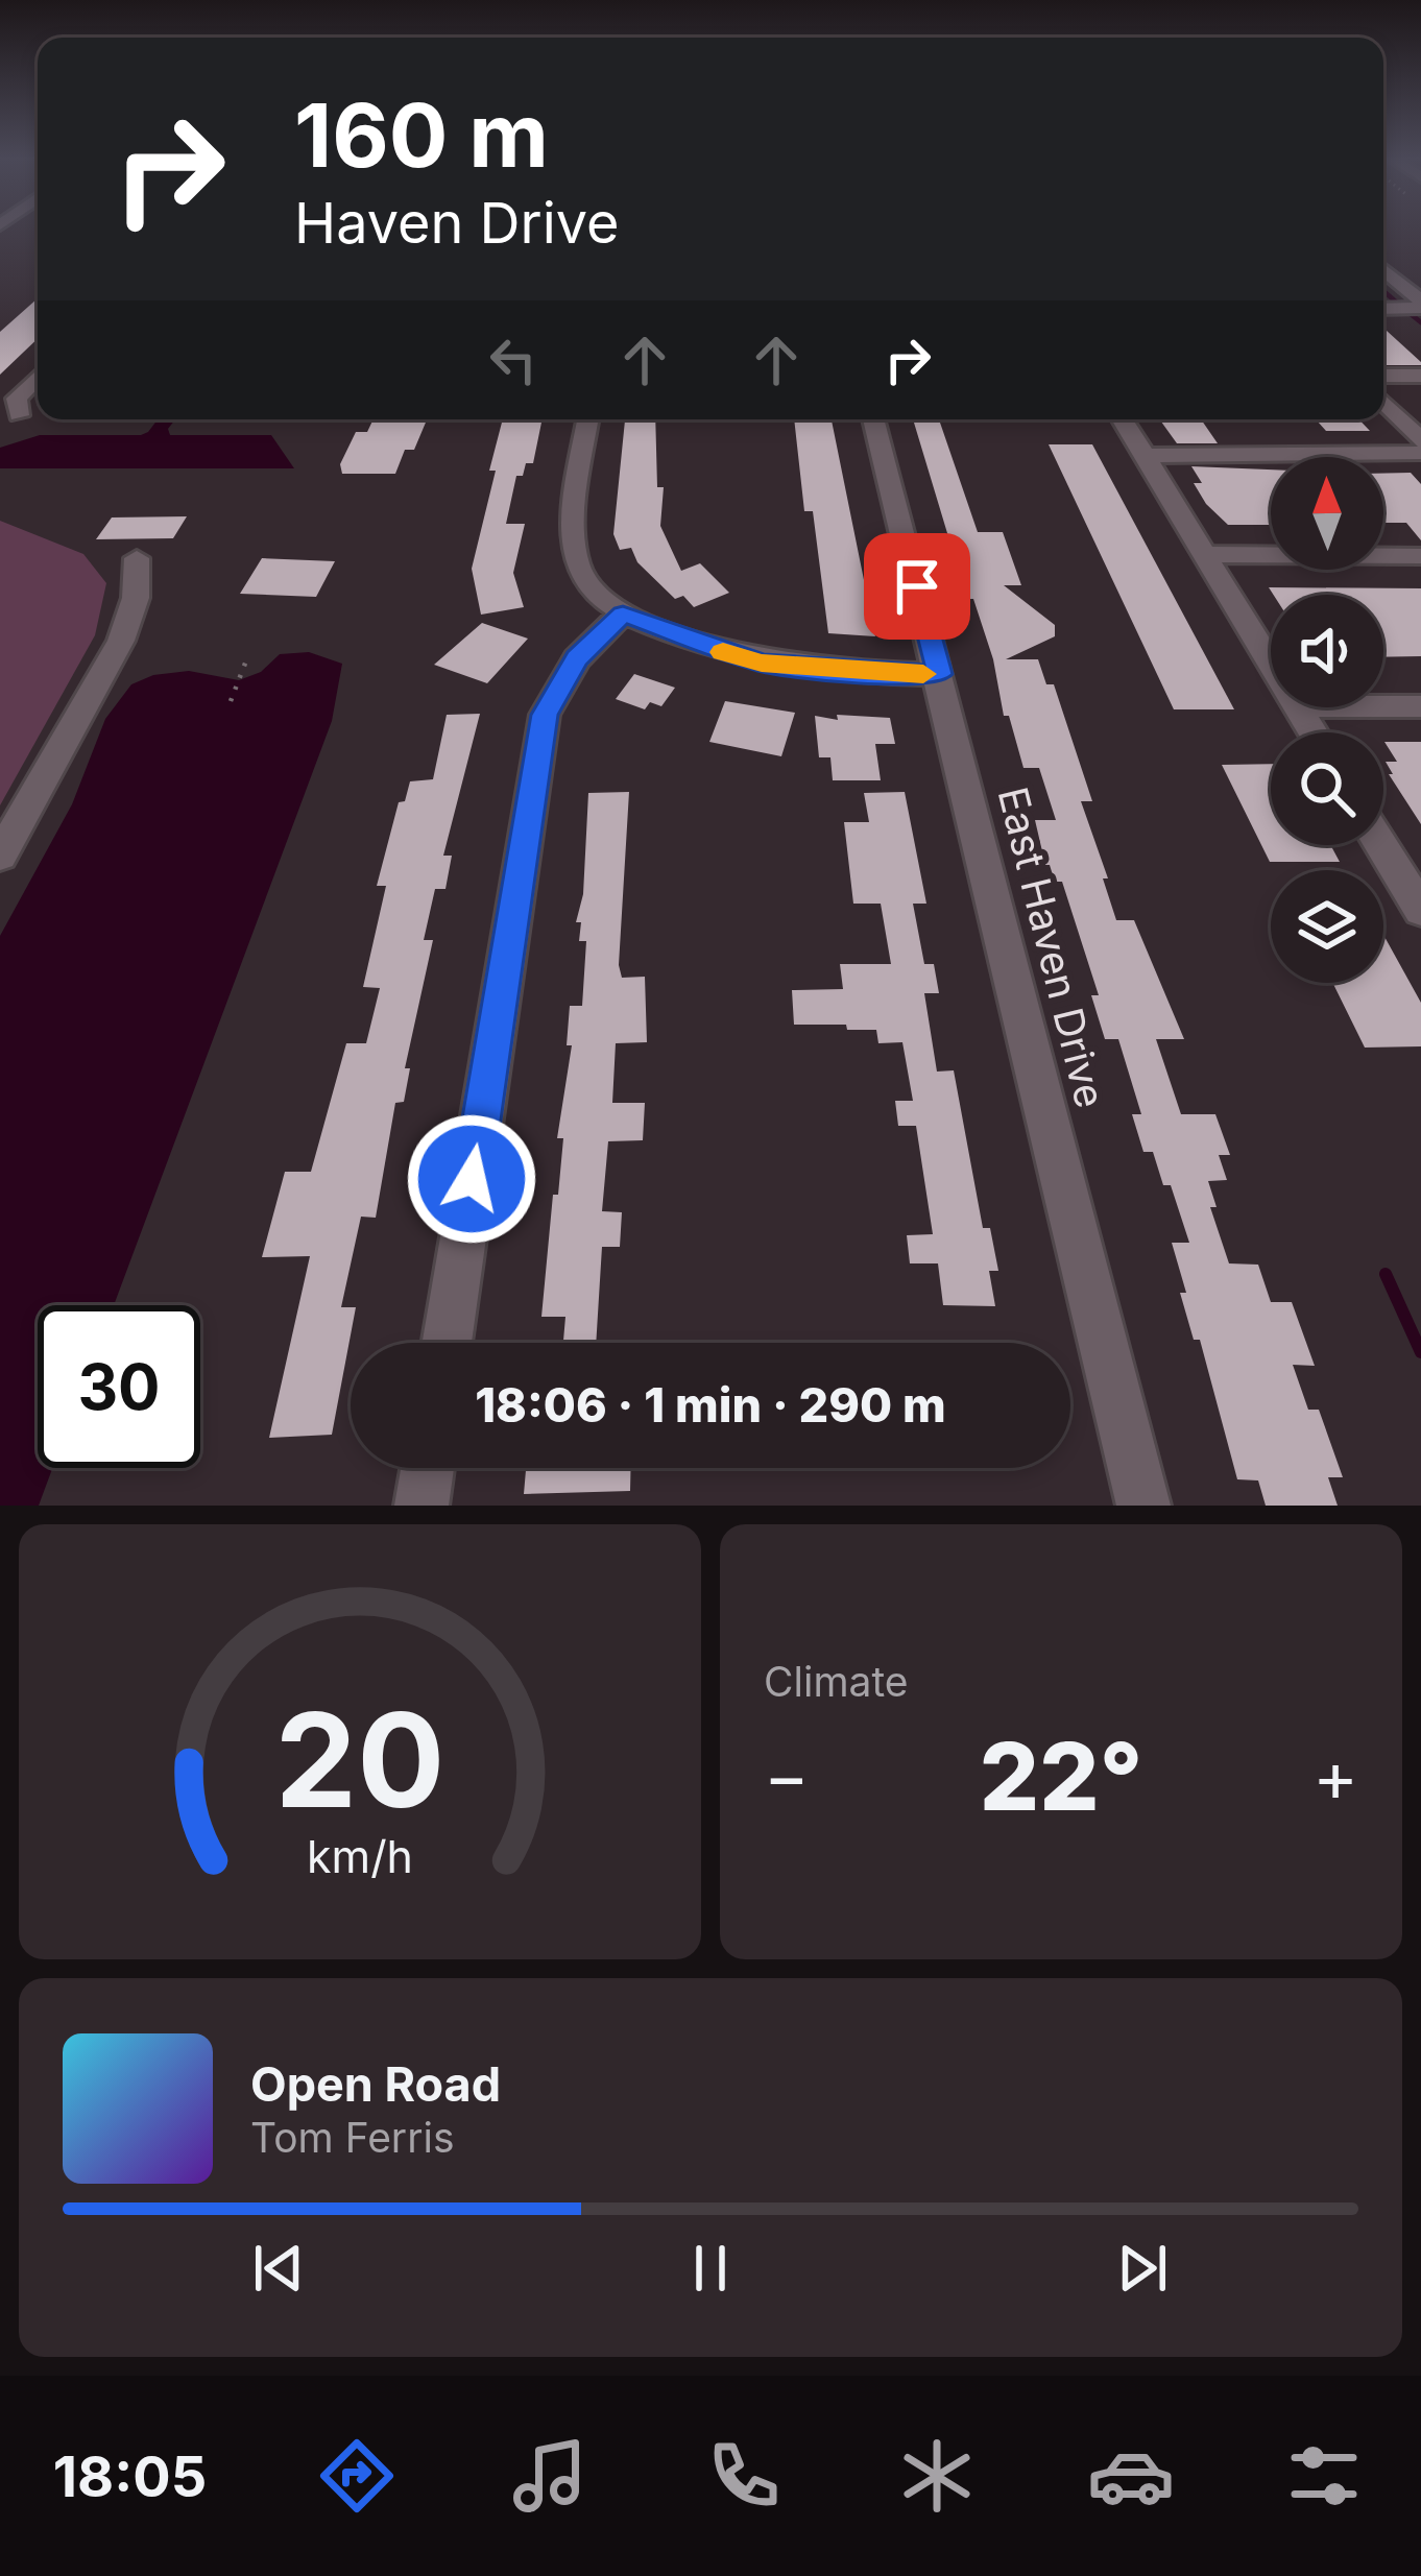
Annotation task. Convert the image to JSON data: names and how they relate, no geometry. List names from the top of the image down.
{
  "streets": {
    "street": ["East Haven Drive"]
  },
  "north": "top",
  "page": {
    "turn": ["160 m", "Haven Drive"],
    "limit": "30",
    "trip": "18:06 · 1 min · 290 m",
    "tile": "Climate",
    "heat": ["−", "22°", "+"],
    "song": ["Open Road", "Tom Ferris"],
    "tabs": "18:05",
    "gauge": ["20", "km/h"]
  }
}
